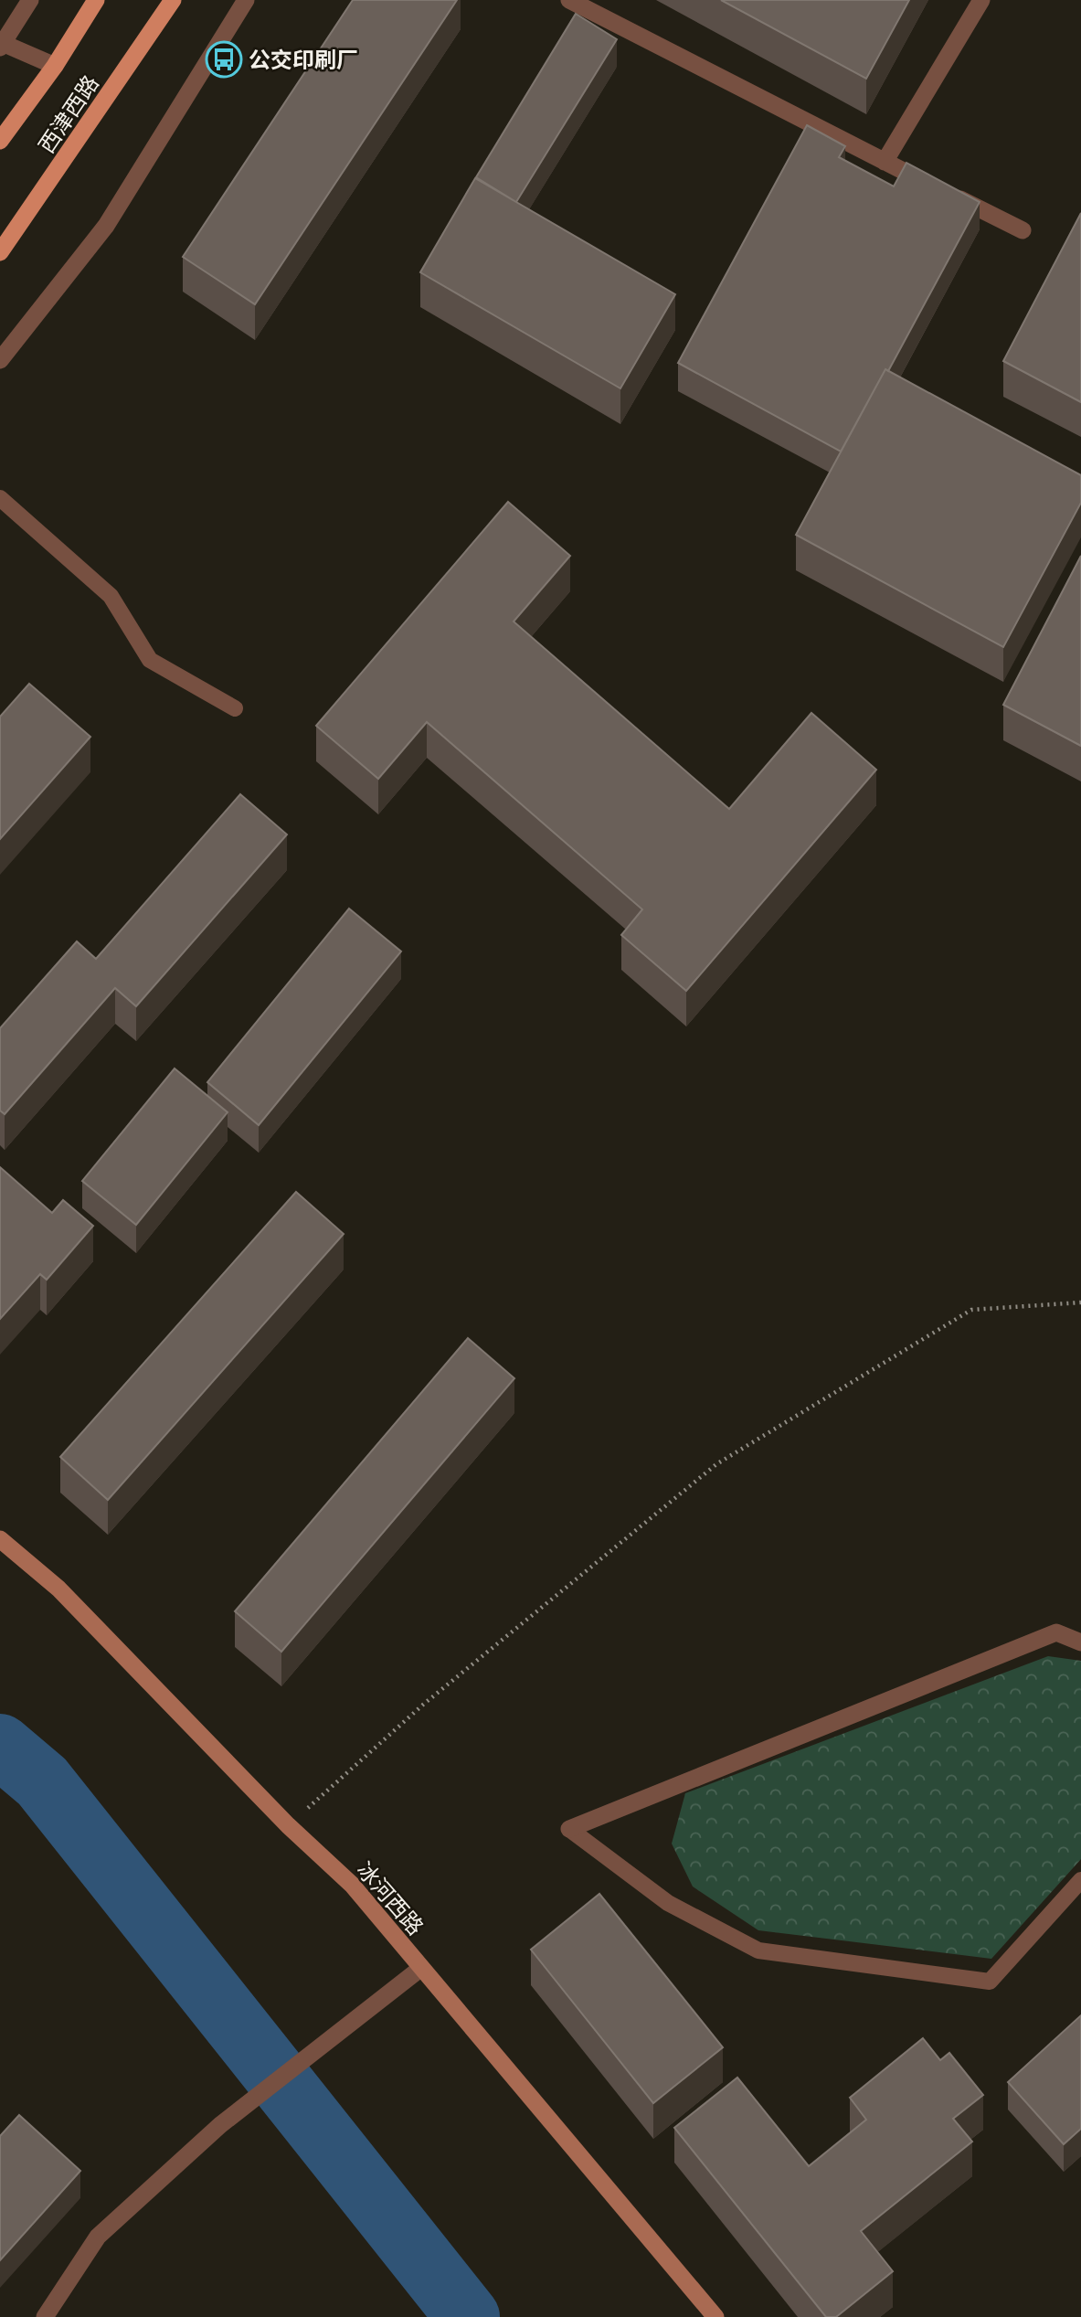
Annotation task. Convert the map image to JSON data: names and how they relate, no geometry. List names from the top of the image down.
{
  "streets": {
    "main road": ["西津西路", "冰河西路"]
  },
  "places": {
    "bus stop": ["公交印刷厂"]
  }
}
